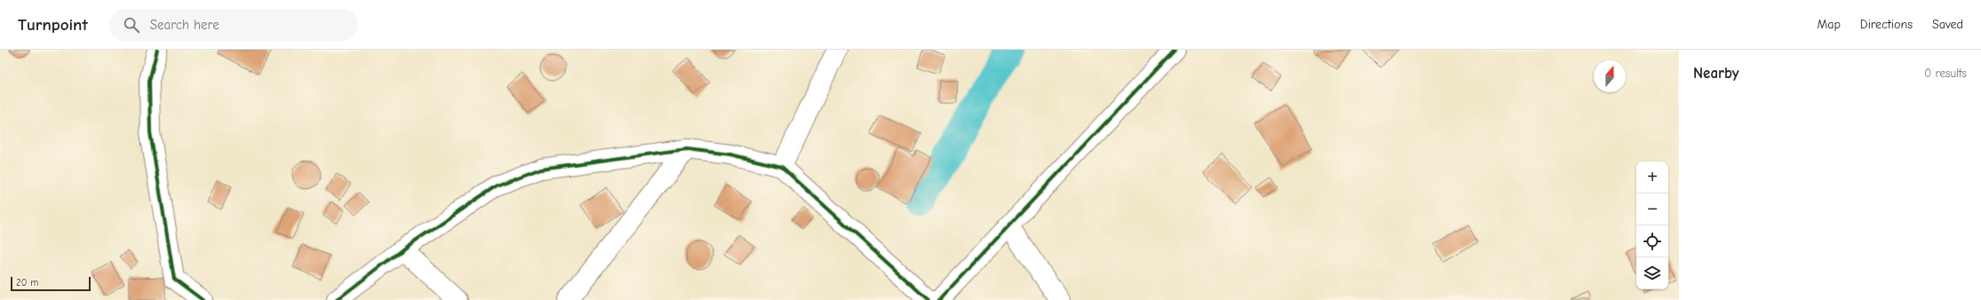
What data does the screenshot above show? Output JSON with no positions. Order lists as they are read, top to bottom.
{
  "scale_bar": "20 m",
  "north": "top",
  "page": {
    "header": "Turnpoint",
    "search": "Search here",
    "nav": ["Map", "Directions", "Saved"],
    "heading": ["Nearby", "0 results"],
    "map_buttons": ["+", "−"],
    "scale": "20 m"
  }
}
